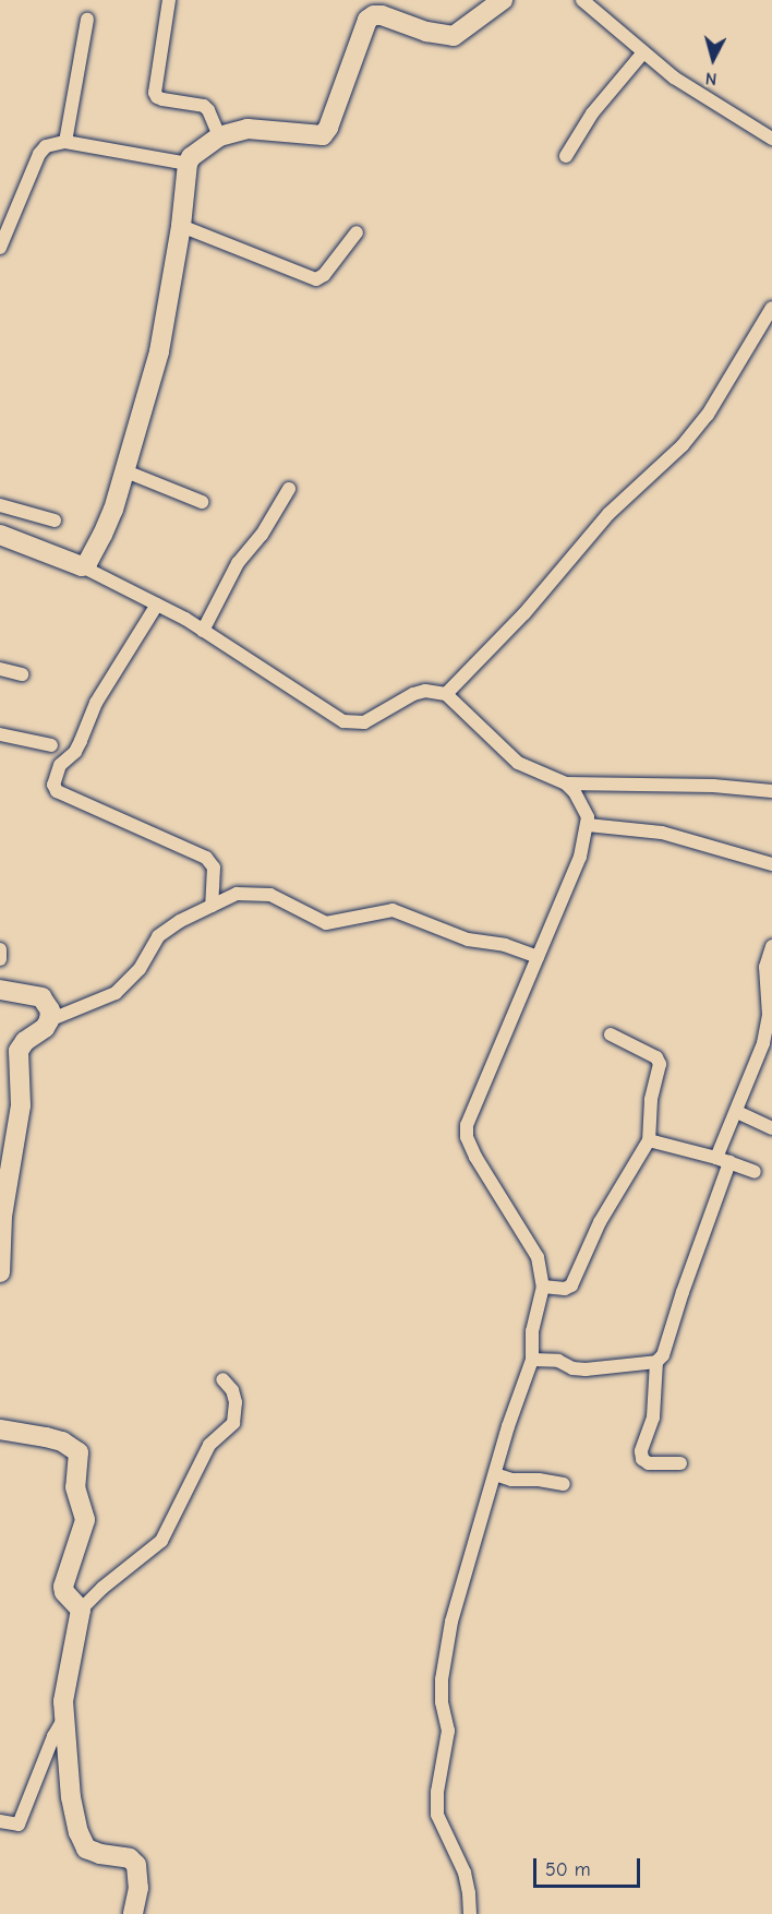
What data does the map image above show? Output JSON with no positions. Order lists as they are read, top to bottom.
{
  "scale_bar": "50 m",
  "north": "bottom"
}
